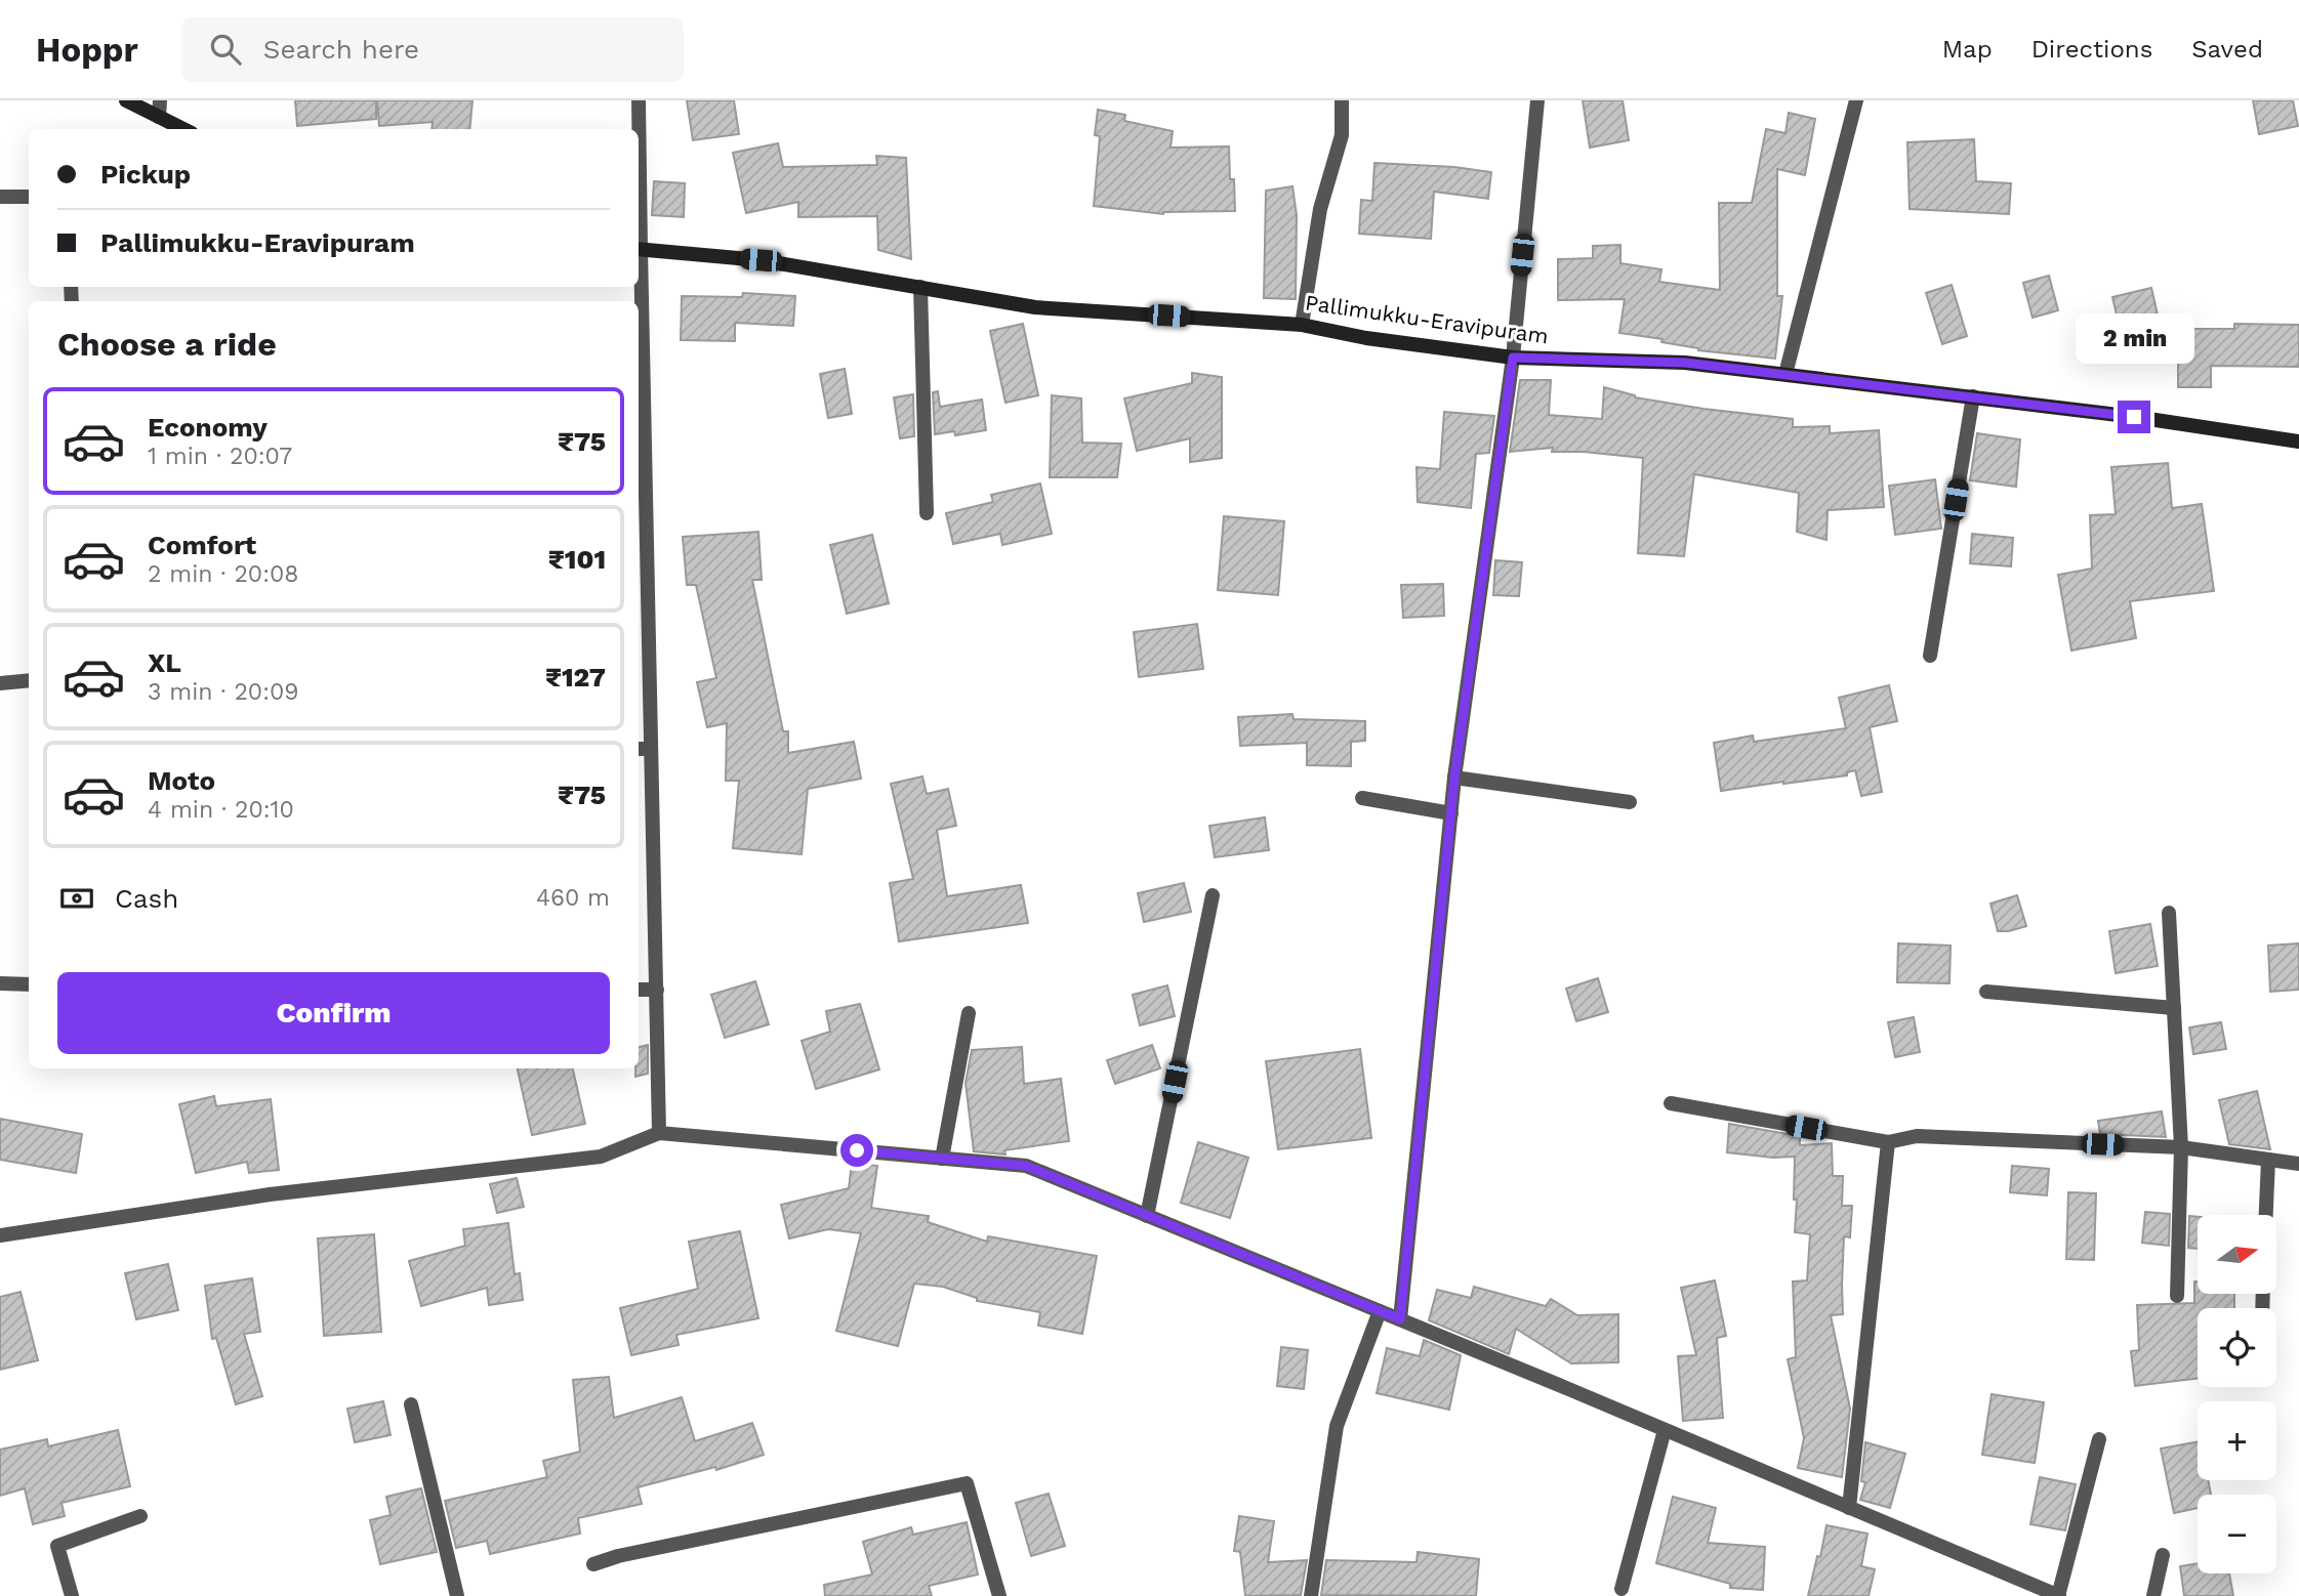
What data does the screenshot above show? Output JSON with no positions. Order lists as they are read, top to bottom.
{
  "streets": {
    "main road": ["Pallimukku-Eravipuram"]
  },
  "north": "right",
  "page": {
    "header": "Hoppr",
    "search": "Search here",
    "nav": ["Map", "Directions", "Saved"],
    "banner": ["Pickup", "Pallimukku-Eravipuram"],
    "heading": "Choose a ride",
    "bubble": "2 min",
    "list": [
      {
        "name": "Economy",
        "note": "1 min · 20:07",
        "value": "₹75"
      },
      {
        "name": "Comfort",
        "note": "2 min · 20:08",
        "value": "₹101"
      },
      {
        "name": "XL",
        "note": "3 min · 20:09",
        "value": "₹127"
      },
      {
        "name": "Moto",
        "note": "4 min · 20:10",
        "value": "₹75"
      }
    ],
    "pay": ["Cash", "460 m"],
    "buttons": "Confirm",
    "map_buttons": ["+", "−"]
  }
}
